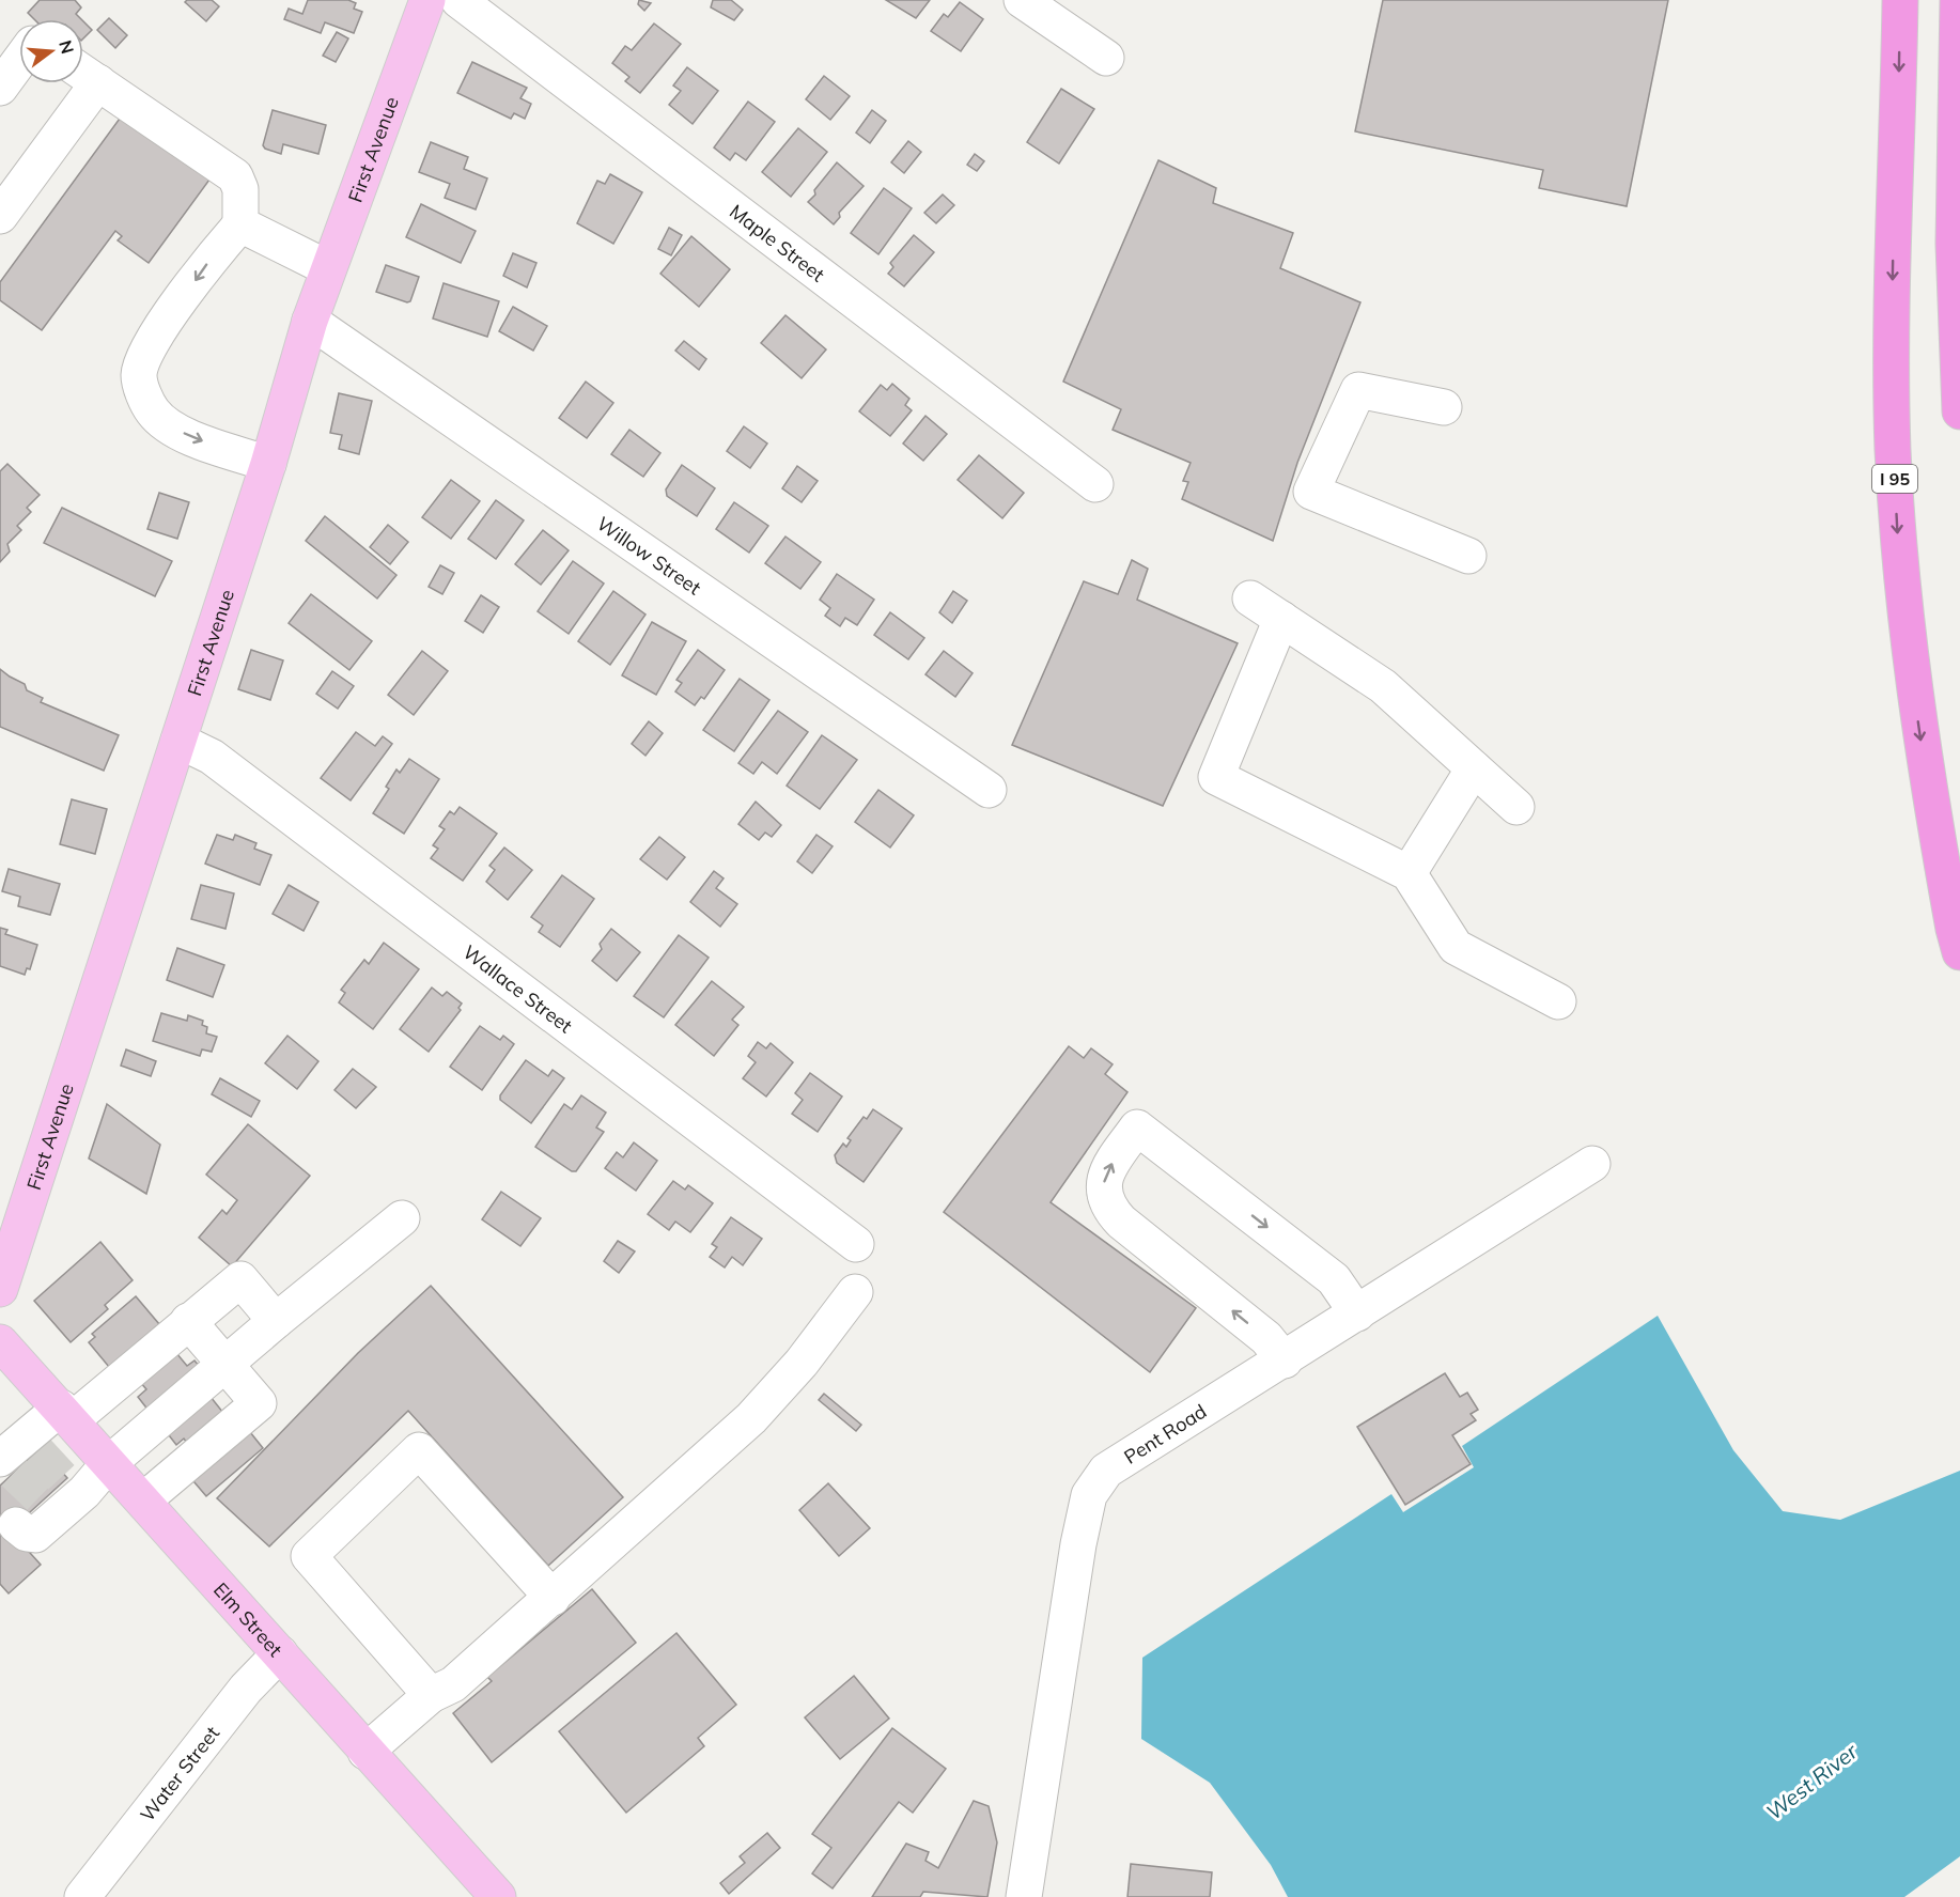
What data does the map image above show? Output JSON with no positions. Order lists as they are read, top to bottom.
{
  "streets": {
    "highway": ["I 95"],
    "main road": ["First Avenue", "Elm Street"],
    "street": [
      "Maple Street",
      "Willow Street",
      "Wallace Street",
      "Pent Road",
      "Water Street"
    ]
  },
  "crossings": [
    ["First Avenue", "Willow Street"],
    ["First Avenue", "Wallace Street"],
    ["Elm Street", "Water Street"]
  ],
  "water": ["West River"],
  "north": "right"
}
